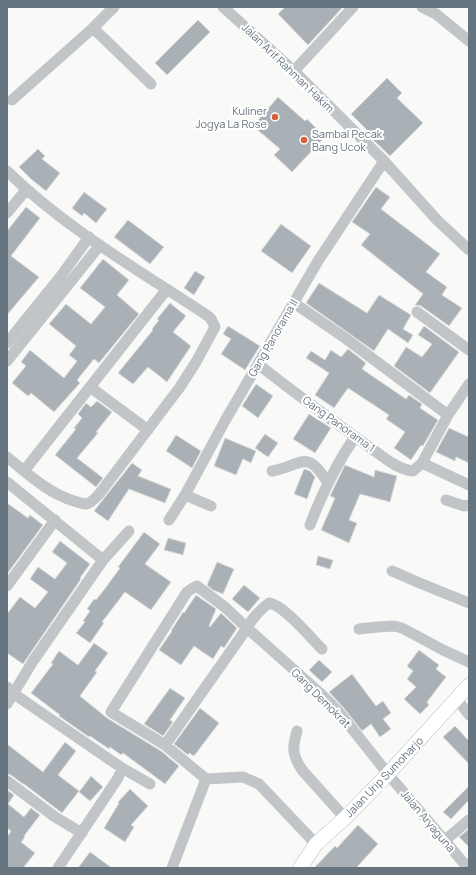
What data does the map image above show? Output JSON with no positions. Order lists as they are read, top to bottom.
{
  "streets": {
    "main road": ["Jalan Urip Sumoharjo"],
    "street": [
      "Jalan Arif Rahman Hakim",
      "Gang Panorama II",
      "Gang Panorama 1",
      "Gang Demokrat",
      "Jalan Aryaguna"
    ]
  },
  "crossings": [
    ["Jalan Arif Rahman Hakim", "Gang Panorama II"],
    ["Gang Panorama II", "Gang Panorama 1"],
    ["Gang Demokrat", "Jalan Urip Sumoharjo"],
    ["Gang Demokrat", "Jalan Aryaguna"],
    ["Jalan Urip Sumoharjo", "Jalan Aryaguna"]
  ],
  "places": ["Kuliner Jogya La Rose", "Sambal Pecak Bang Ucok"]
}
